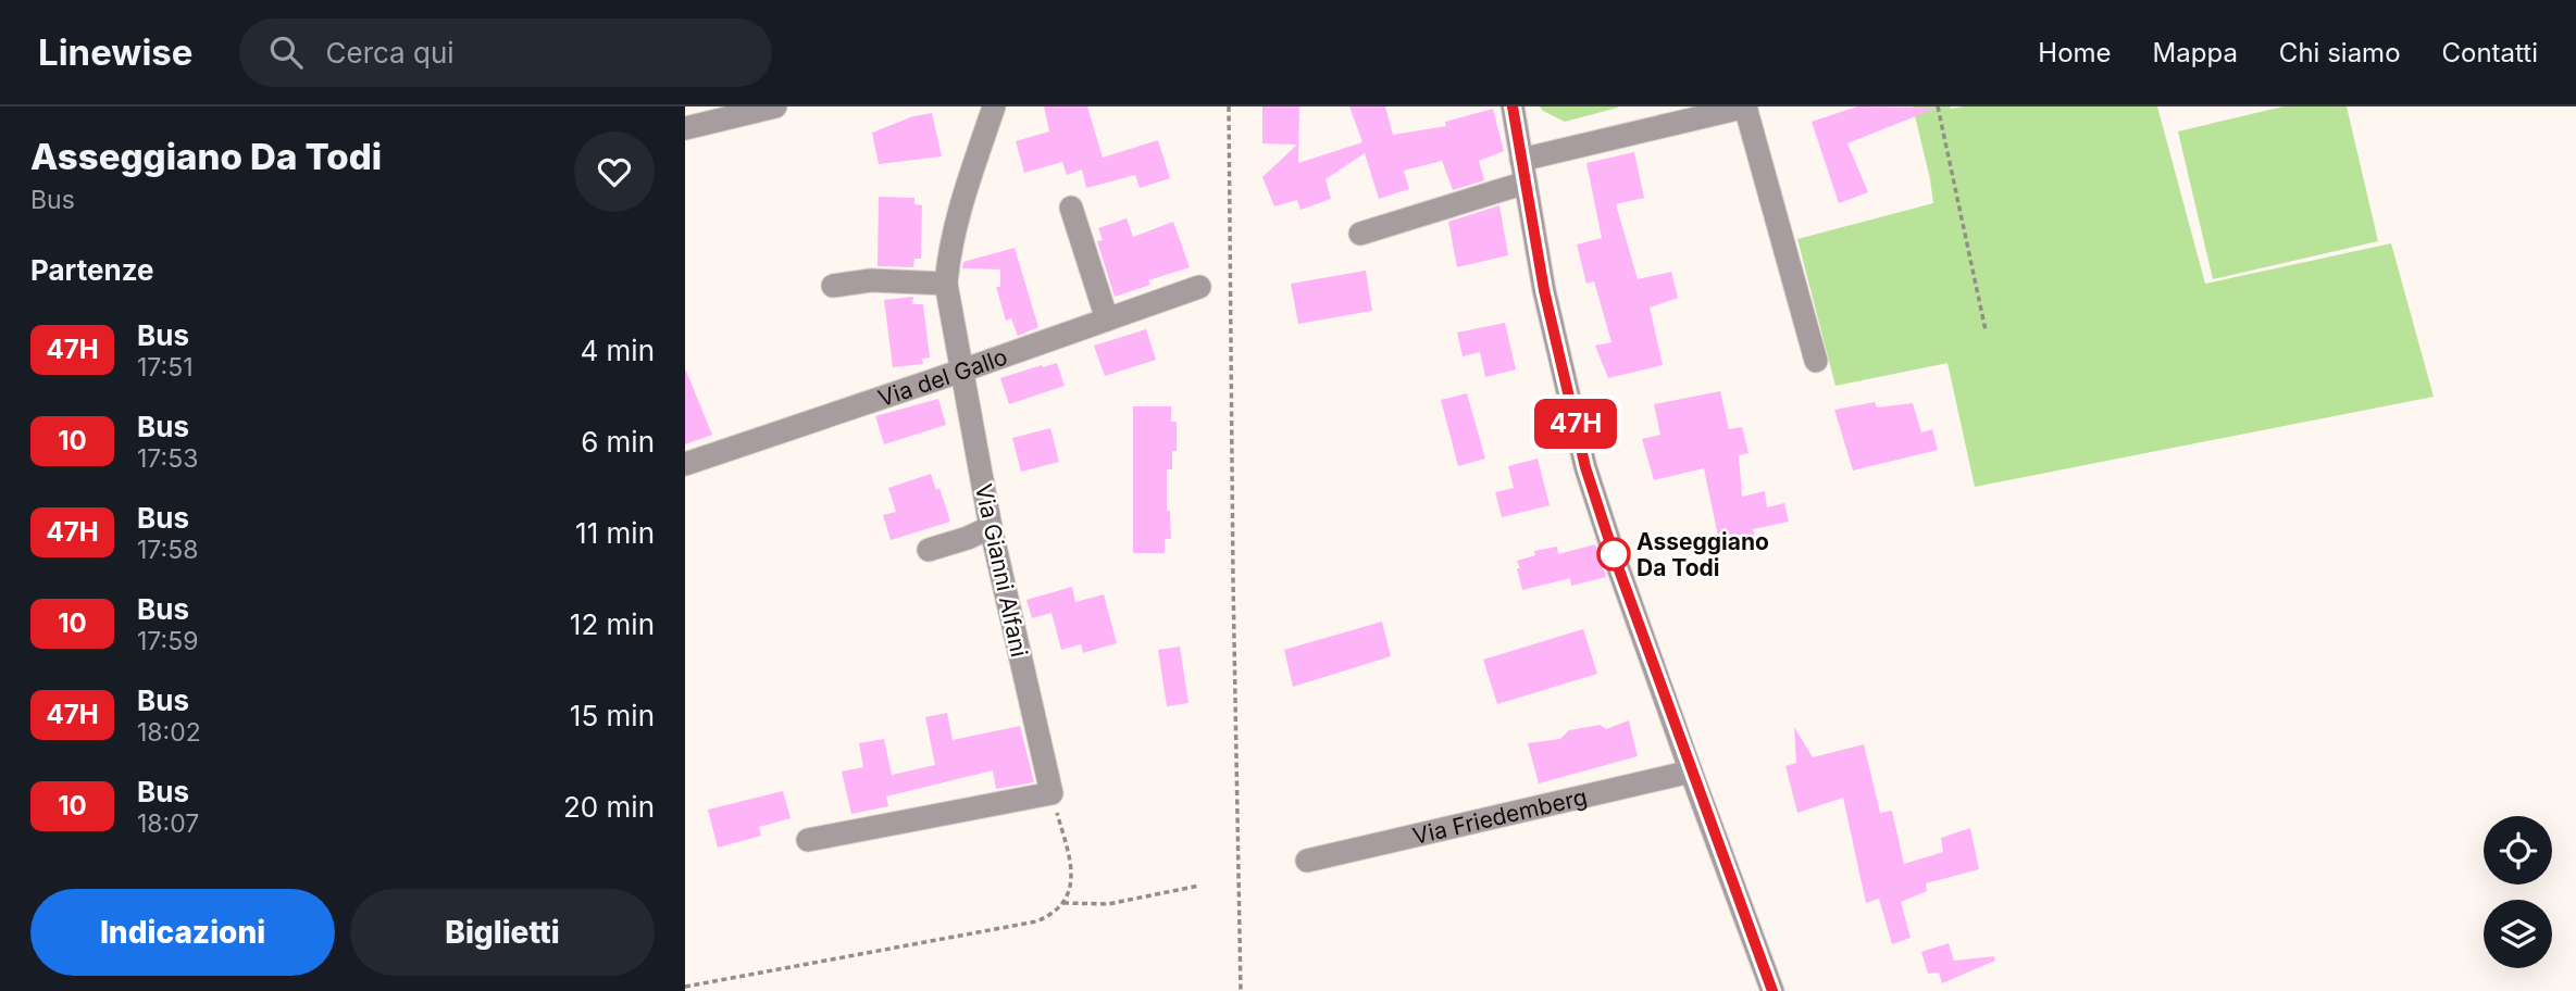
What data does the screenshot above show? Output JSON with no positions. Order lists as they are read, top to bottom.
{
  "streets": {
    "street": ["Via del Gallo", "Via Gianni Alfani", "Via Friedemberg"]
  },
  "crossings": [
    ["Via del Gallo", "Via Gianni Alfani"]
  ],
  "places": ["Asseggiano Da Todi"],
  "lines": ["bus line 47H"],
  "page": {
    "header": "Linewise",
    "search": "Cerca qui",
    "nav": [
      "Home",
      "Mappa",
      "Chi siamo",
      "Contatti"
    ],
    "heading": [
      ["Asseggiano Da Todi", "Bus"],
      "Partenze"
    ],
    "on_map": "47H",
    "list": [
      {
        "mark": "47H",
        "name": "Bus",
        "note": "17:51",
        "value": "4 min"
      },
      {
        "mark": "10",
        "name": "Bus",
        "note": "17:53",
        "value": "6 min"
      },
      {
        "mark": "47H",
        "name": "Bus",
        "note": "17:58",
        "value": "11 min"
      },
      {
        "mark": "10",
        "name": "Bus",
        "note": "17:59",
        "value": "12 min"
      },
      {
        "mark": "47H",
        "name": "Bus",
        "note": "18:02",
        "value": "15 min"
      },
      {
        "mark": "10",
        "name": "Bus",
        "note": "18:07",
        "value": "20 min"
      }
    ],
    "buttons": ["Indicazioni", "Biglietti"]
  }
}
